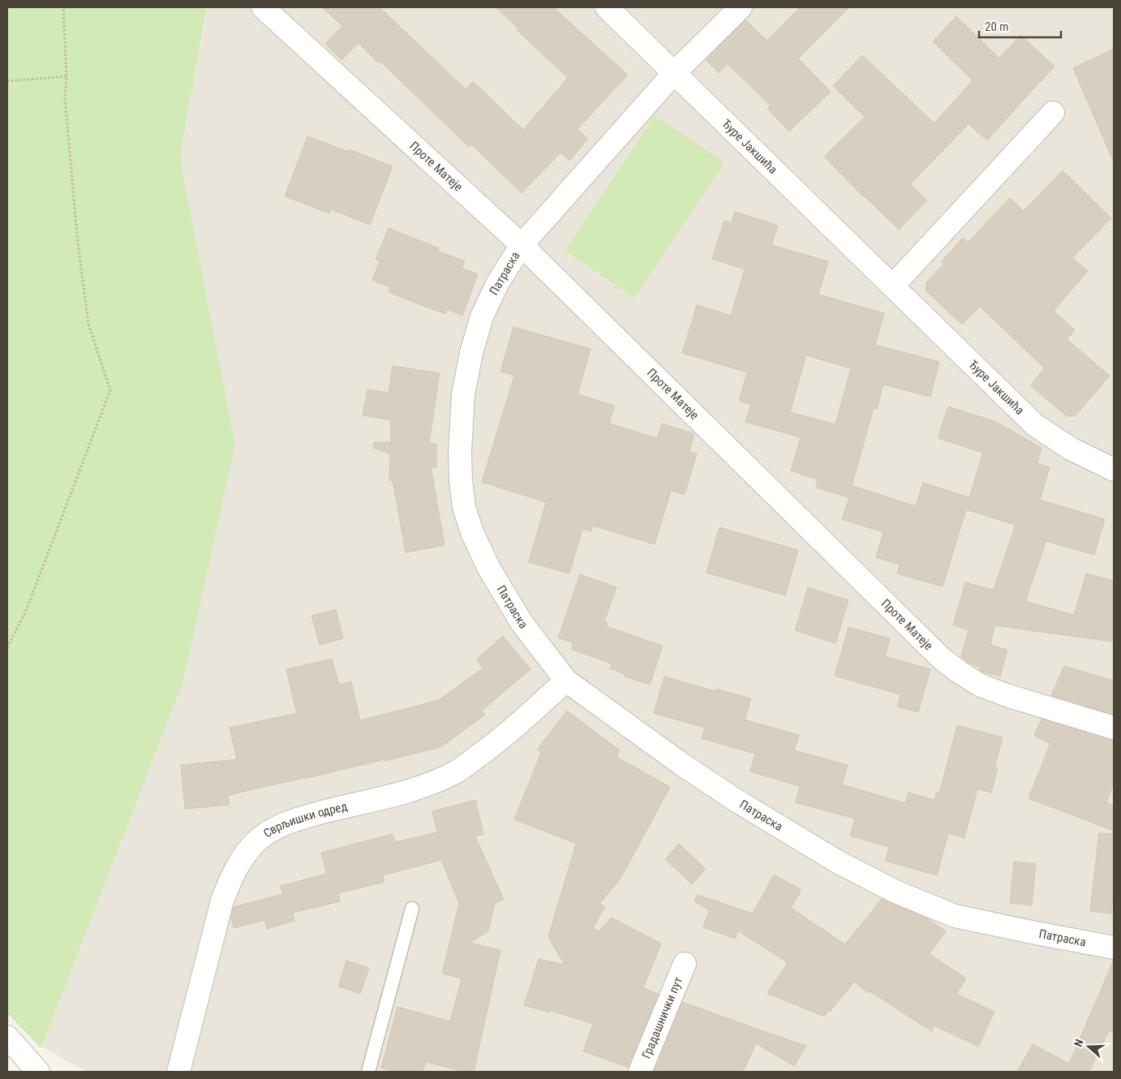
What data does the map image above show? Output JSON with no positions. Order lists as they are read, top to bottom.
{
  "streets": {
    "street": [
      "Ђуре Јакшића",
      "Проте Матеје",
      "Патраска",
      "Сврљишки одред",
      "Градашнички пут"
    ]
  },
  "crossings": [
    ["Ђуре Јакшића", "Патраска"],
    ["Проте Матеје", "Патраска"],
    ["Патраска", "Сврљишки одред"]
  ],
  "scale_bar": "20 m",
  "north": "left"
}
